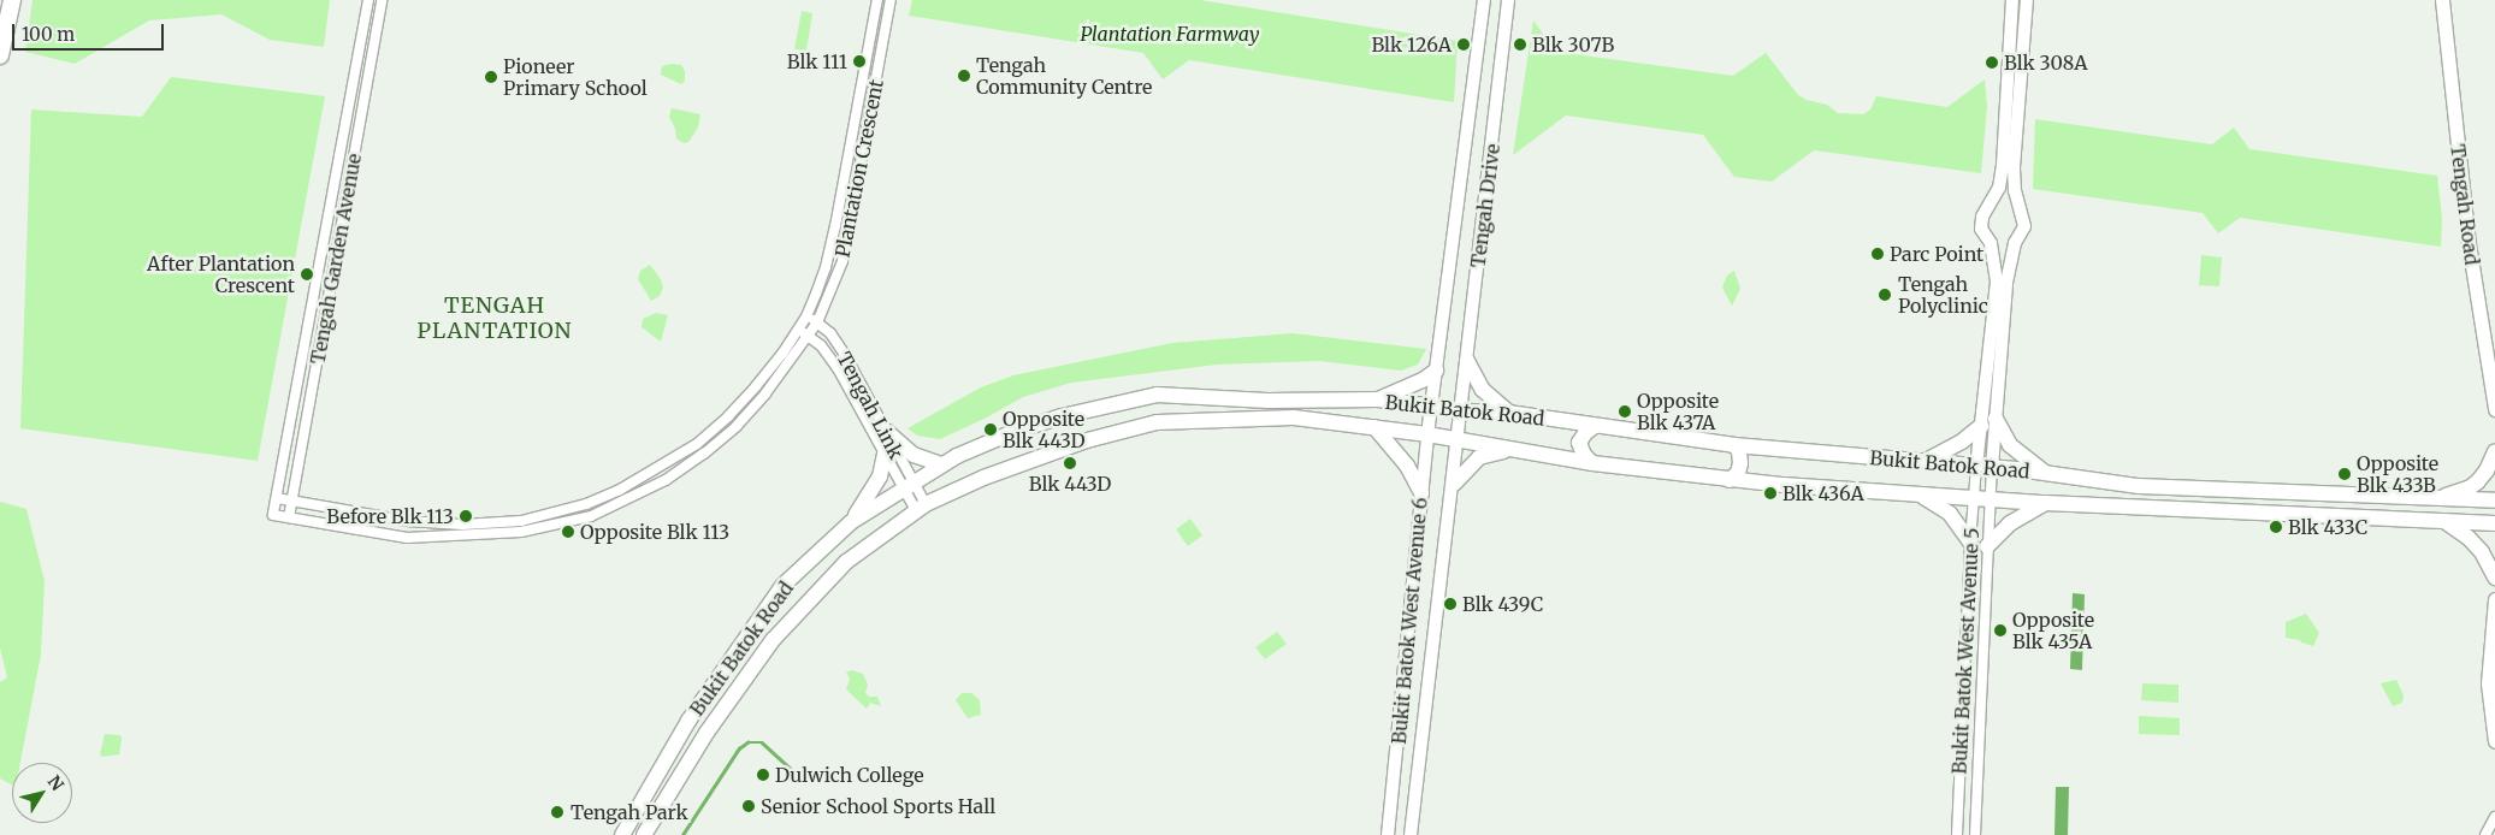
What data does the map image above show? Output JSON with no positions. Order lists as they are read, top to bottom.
{
  "streets": {
    "main road": ["Tengah Road", "Bukit Batok Road"],
    "street": [
      "Plantation Crescent",
      "Tengah Drive",
      "Tengah Garden Avenue",
      "Tengah Link",
      "Bukit Batok West Avenue 6",
      "Bukit Batok West Avenue 5"
    ]
  },
  "crossings": [
    ["Plantation Crescent", "Tengah Garden Avenue"],
    ["Plantation Crescent", "Tengah Link"],
    ["Tengah Drive", "Bukit Batok Road"],
    ["Tengah Drive", "Bukit Batok West Avenue 6"],
    ["Tengah Link", "Bukit Batok Road"],
    ["Bukit Batok Road", "Bukit Batok West Avenue 6"],
    ["Bukit Batok Road", "Bukit Batok West Avenue 5"]
  ],
  "districts": ["TENGAH PLANTATION"],
  "parks": ["Plantation Farmway"],
  "places": [
    "Blk 126A",
    "Blk 307B",
    "Blk 111",
    "Blk 308A",
    "Tengah Community Centre",
    "Pioneer Primary School",
    "Parc Point",
    "After Plantation Crescent",
    "Tengah Polyclinic",
    "Opposite Blk 437A",
    "Opposite Blk 443D",
    "Blk 443D",
    "Opposite Blk 433B",
    "Blk 436A",
    "Before Blk 113",
    "Blk 433C",
    "Opposite Blk 113",
    "Blk 439C",
    "Opposite Blk 435A",
    "Dulwich College",
    "Senior School Sports Hall",
    "Tengah Park"
  ],
  "scale_bar": "100 m",
  "north": "top right"
}
